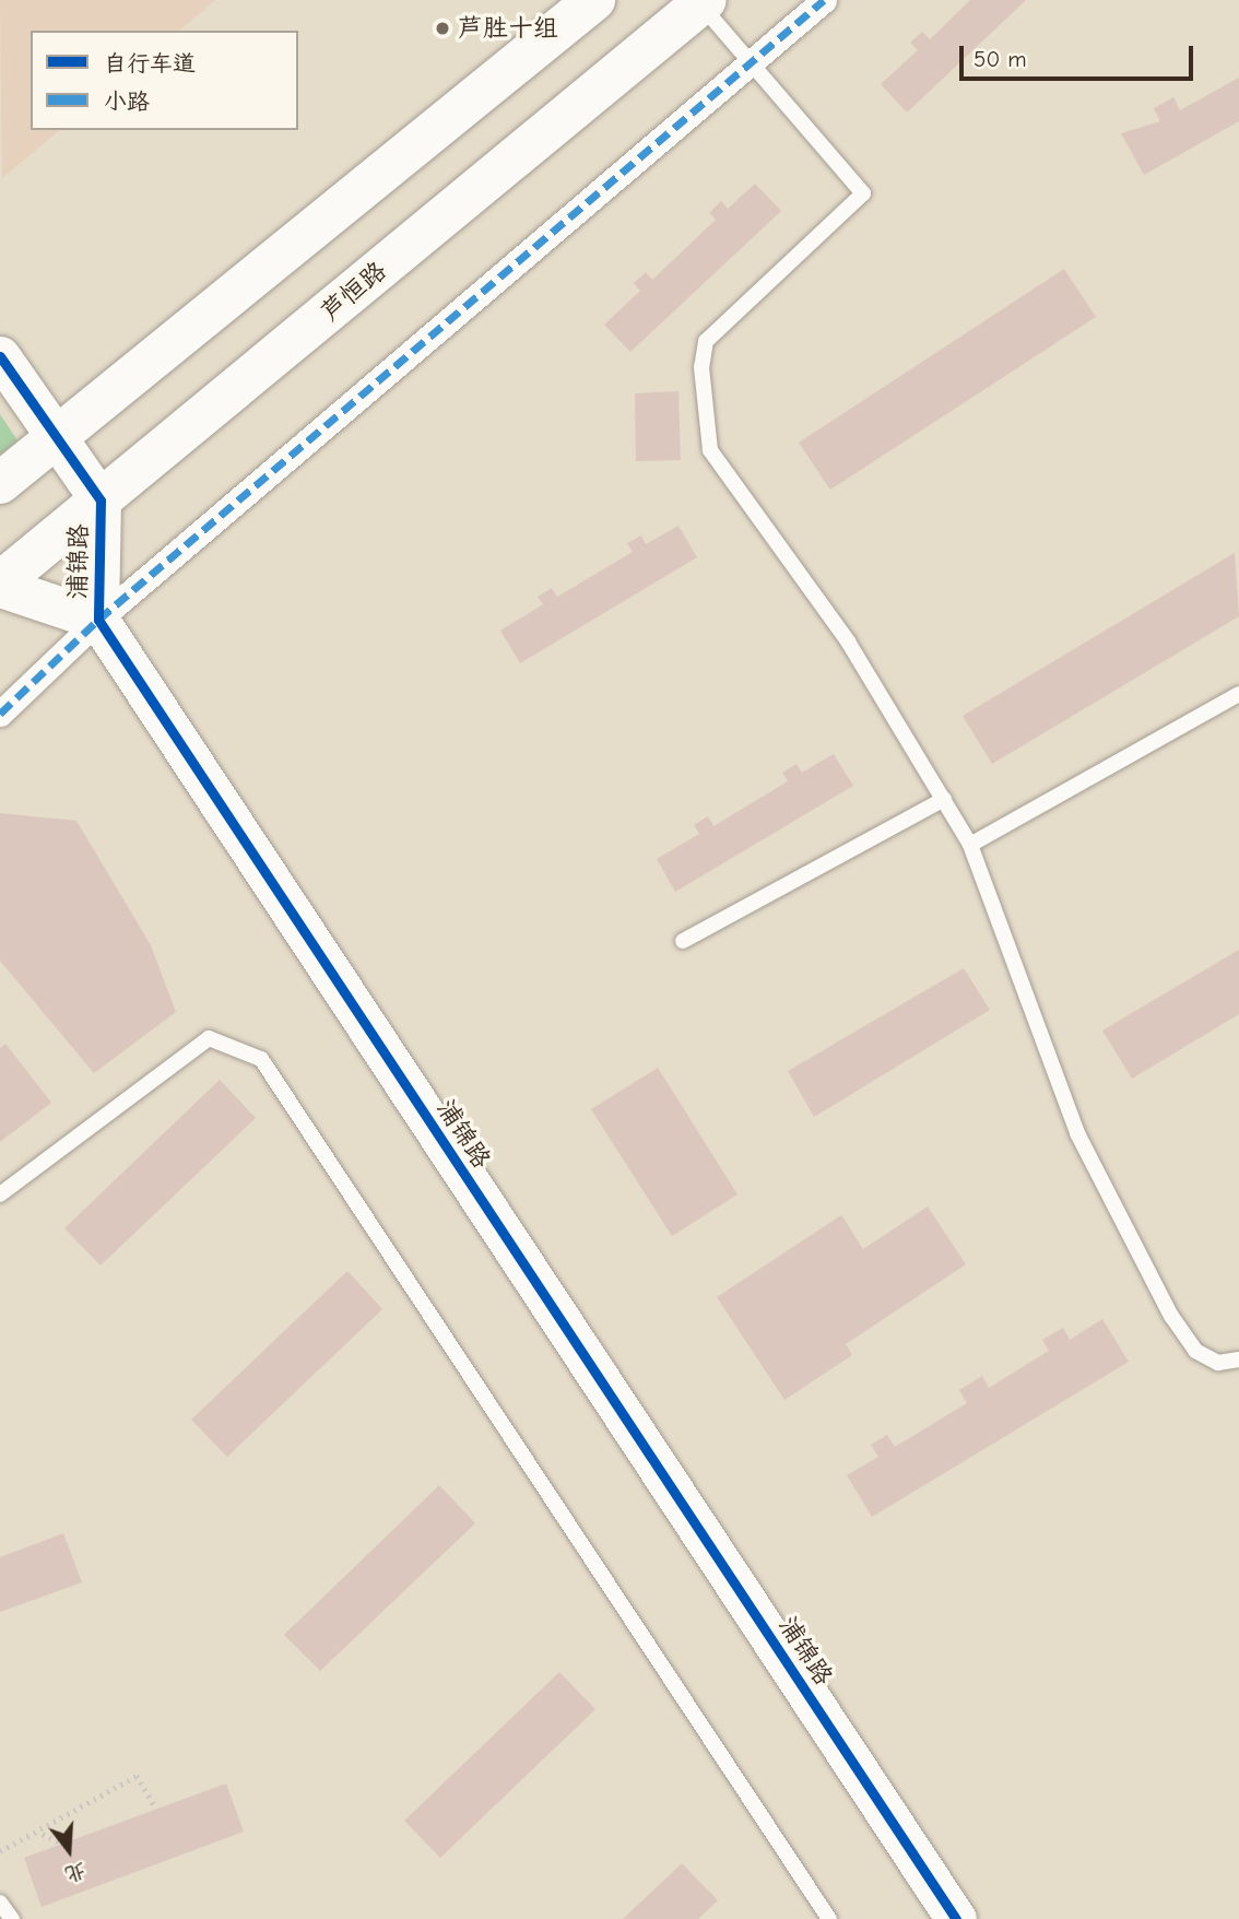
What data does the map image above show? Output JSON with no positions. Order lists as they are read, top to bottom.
{
  "streets": {
    "main road": ["芦恒路"],
    "street": ["浦锦路"]
  },
  "crossings": [
    ["芦恒路", "浦锦路"]
  ],
  "places": ["芦胜十组"],
  "legend": ["自行车道", "小路"],
  "scale_bar": "50 m",
  "north": "bottom"
}
